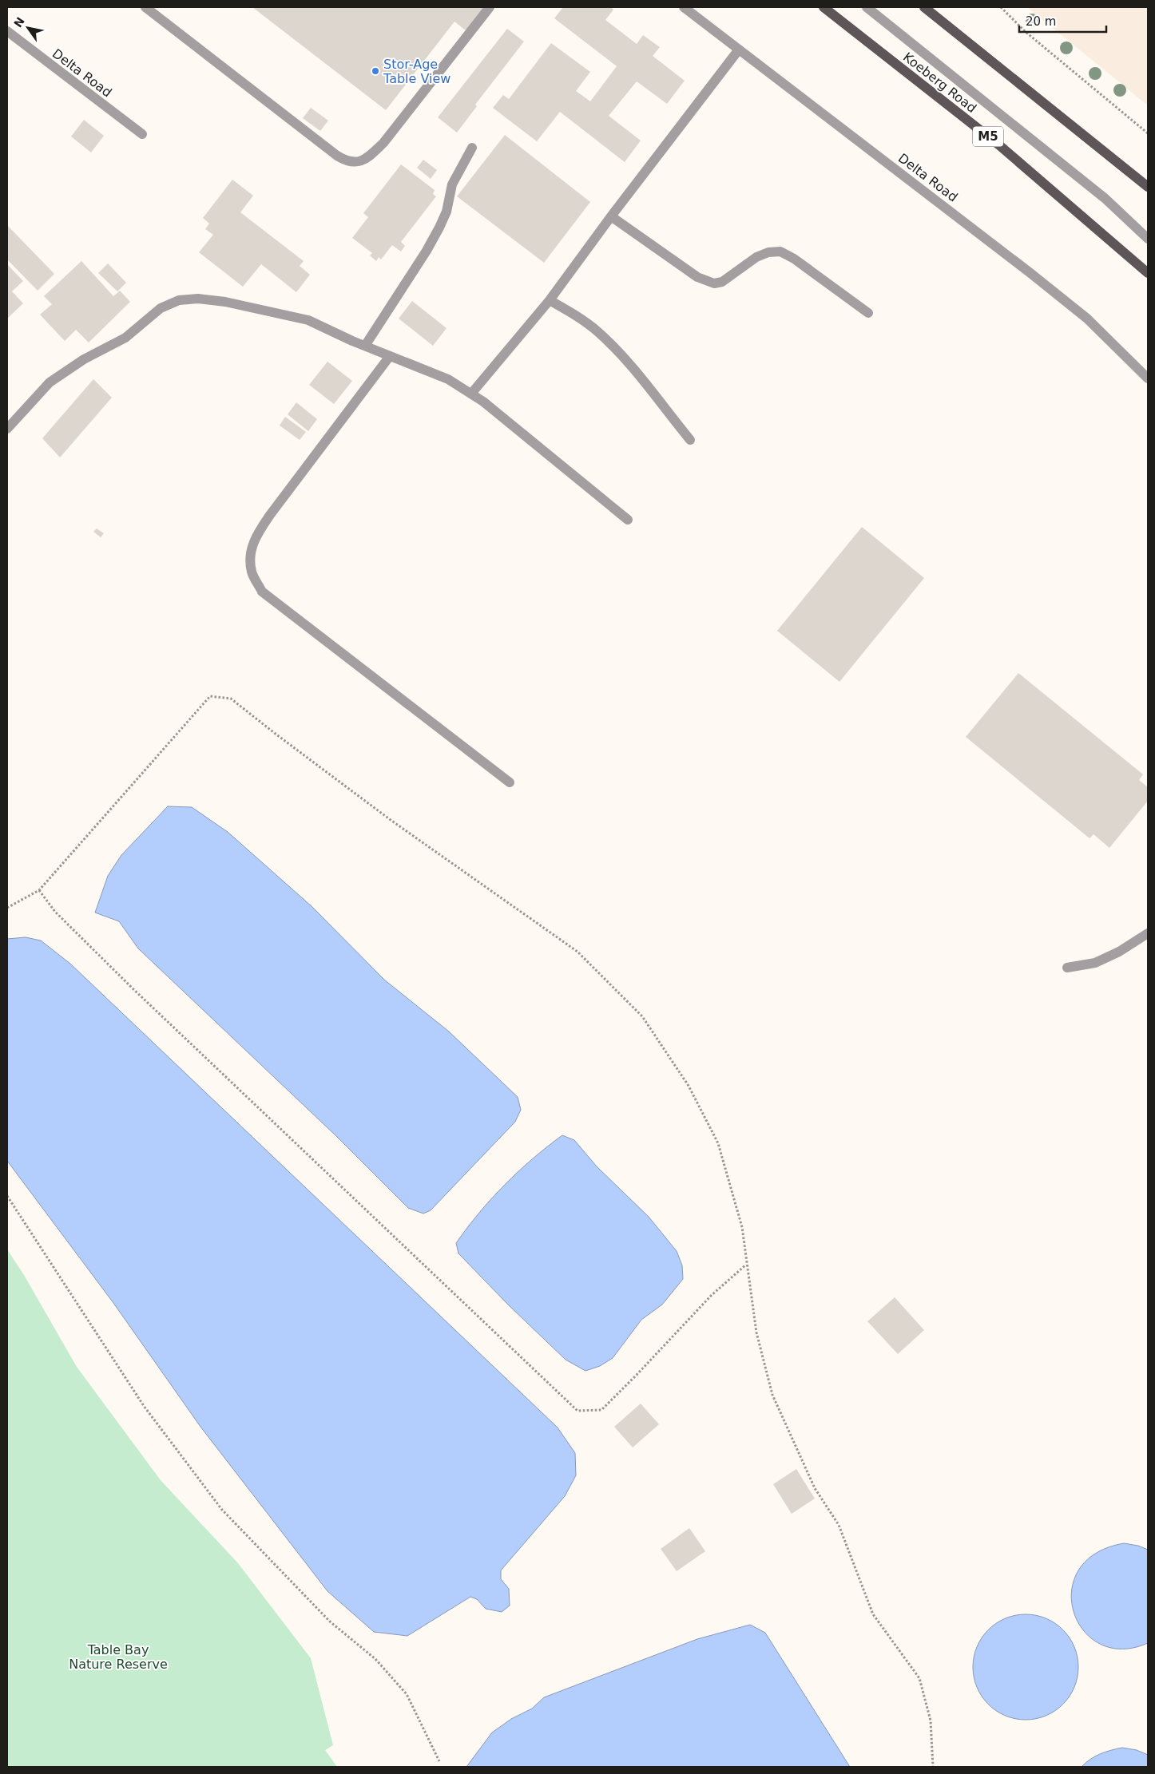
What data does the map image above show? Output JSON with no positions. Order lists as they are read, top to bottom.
{
  "streets": {
    "main road": ["Koeberg Road", "M5"],
    "street": ["Delta Road"]
  },
  "parks": ["Table Bay Nature Reserve"],
  "places": ["Stor-Age Table View"],
  "scale_bar": "20 m",
  "north": "top left"
}
